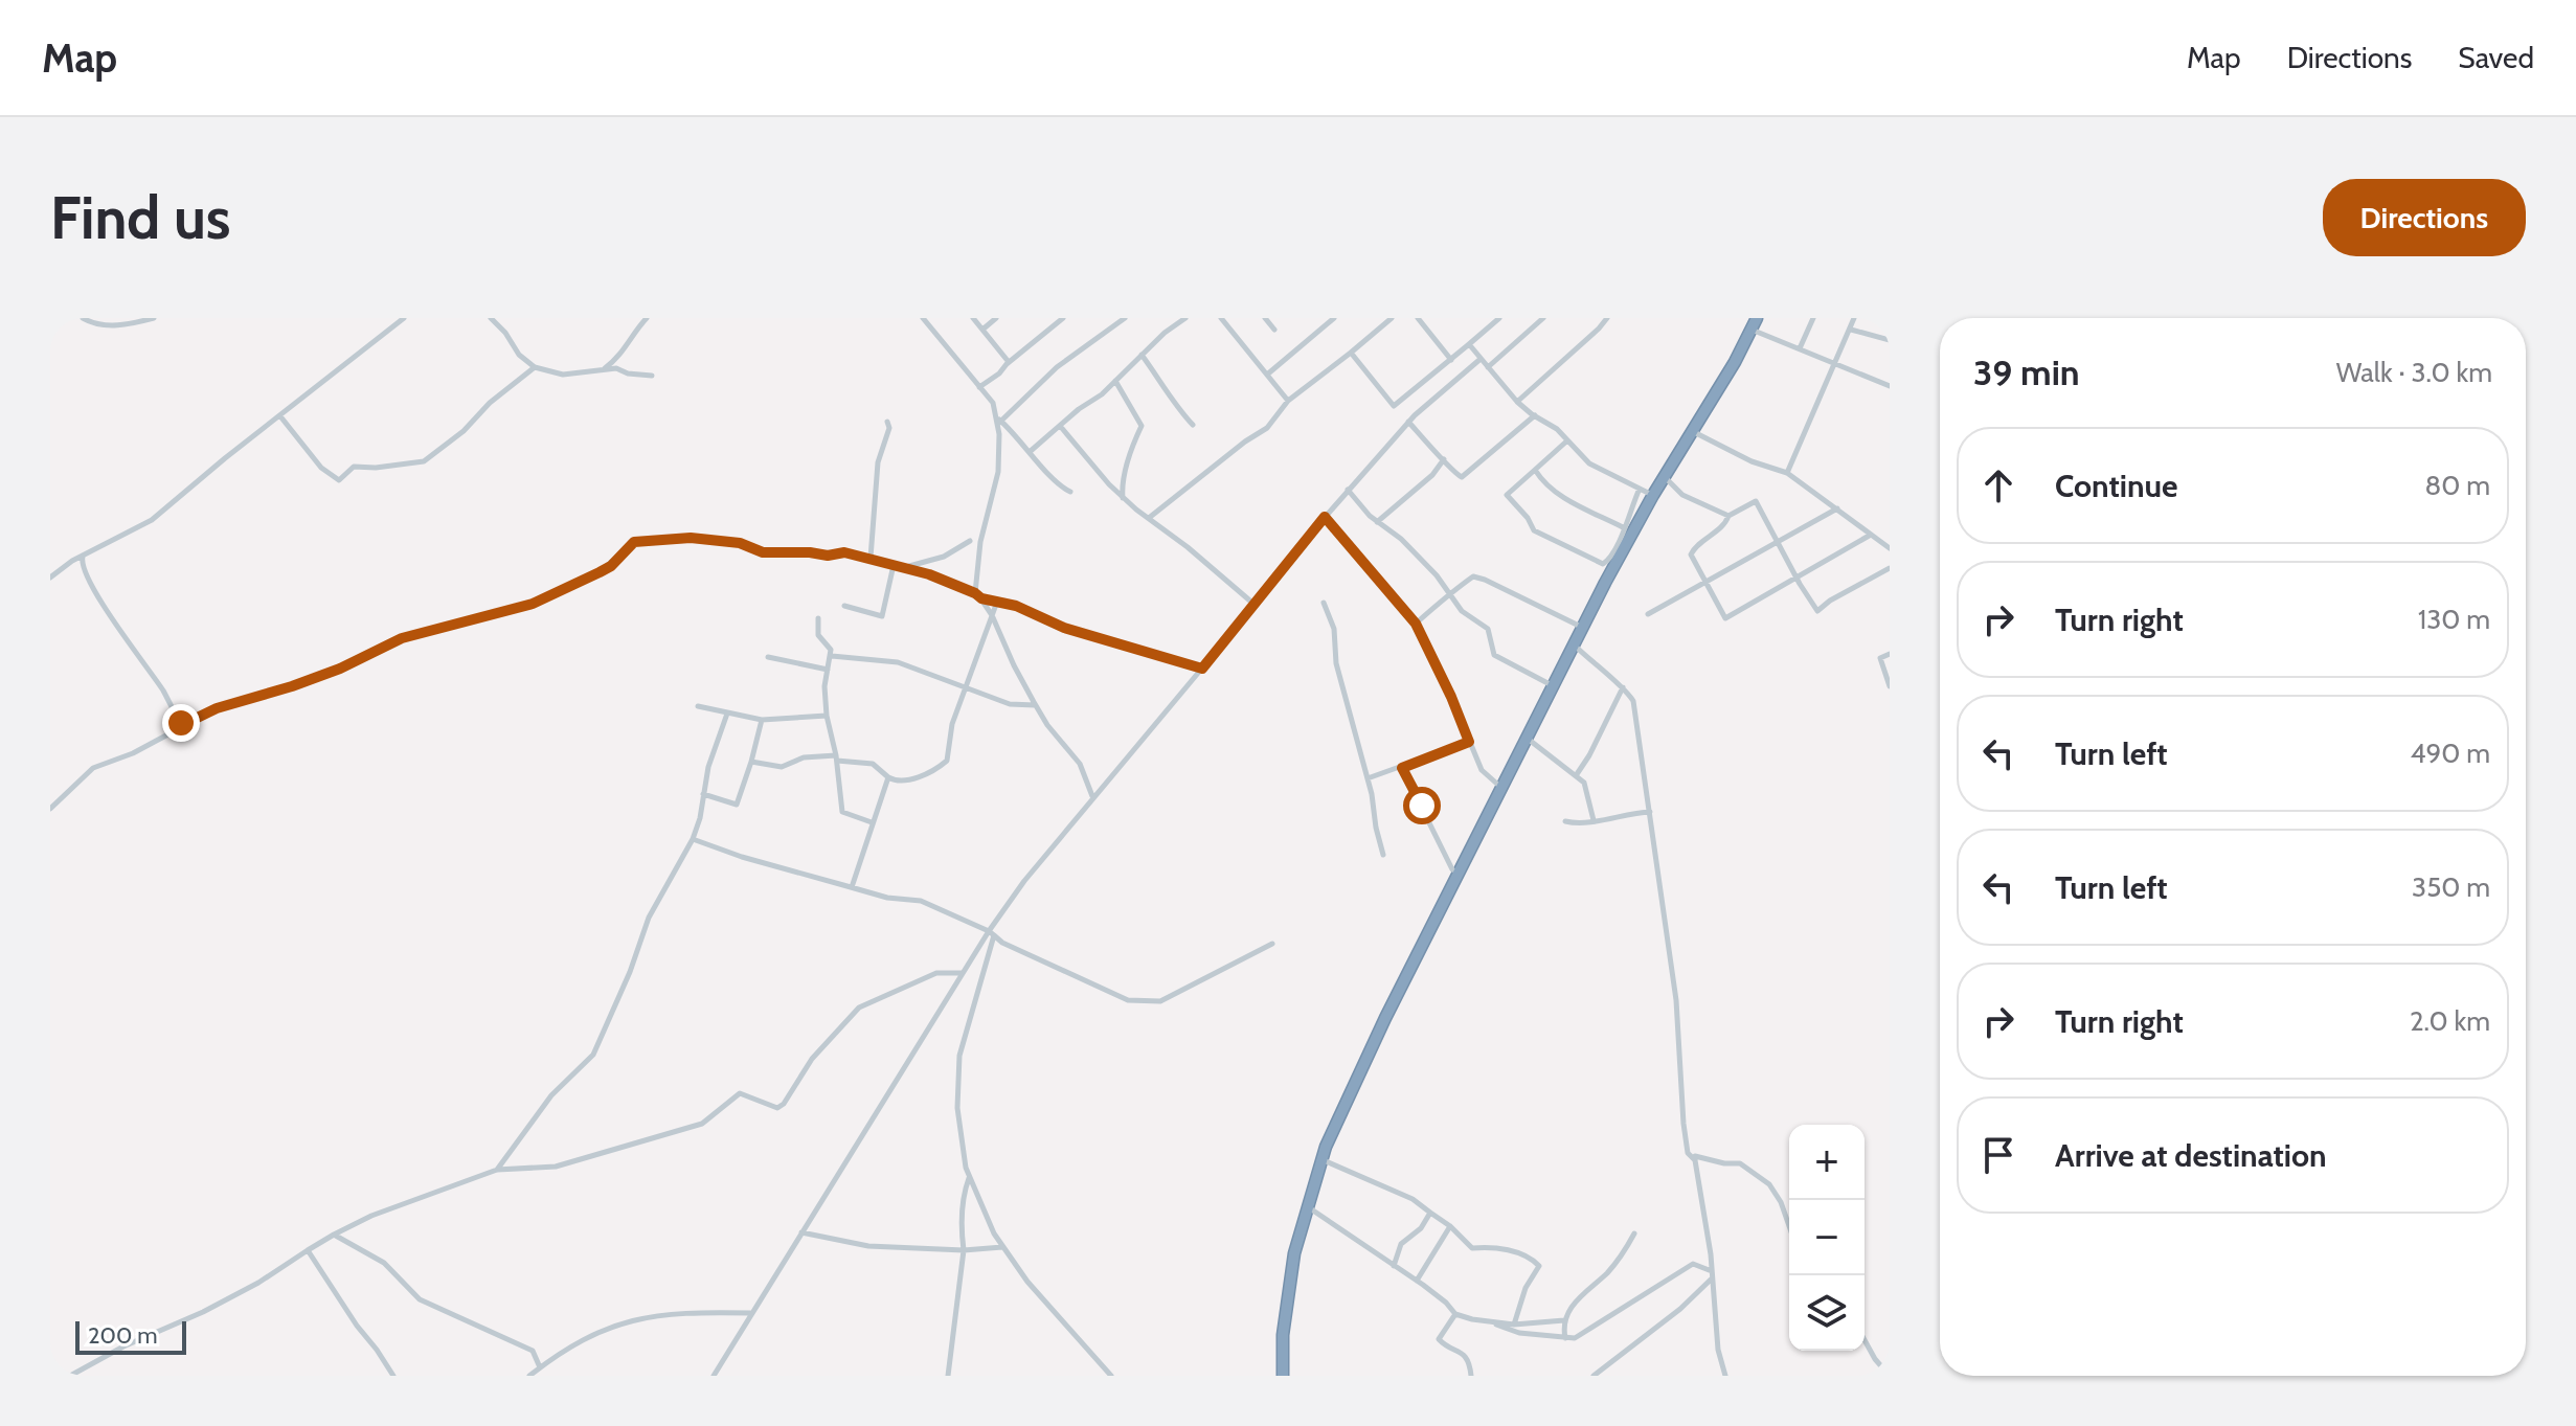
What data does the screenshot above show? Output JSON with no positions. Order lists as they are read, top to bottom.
{
  "scale_bar": "200 m",
  "page": {
    "header": "Map",
    "nav": ["Map", "Directions", "Saved"],
    "buttons": "Directions",
    "title": "Find us",
    "heading": ["39 min", "Walk · 3.0 km"],
    "list": [
      ["Continue", "80 m"],
      ["Turn right", "130 m"],
      ["Turn left", "490 m"],
      ["Turn left", "350 m"],
      ["Turn right", "2.0 km"],
      "Arrive at destination"
    ],
    "map_buttons": ["+", "−"],
    "scale": "200 m"
  }
}
